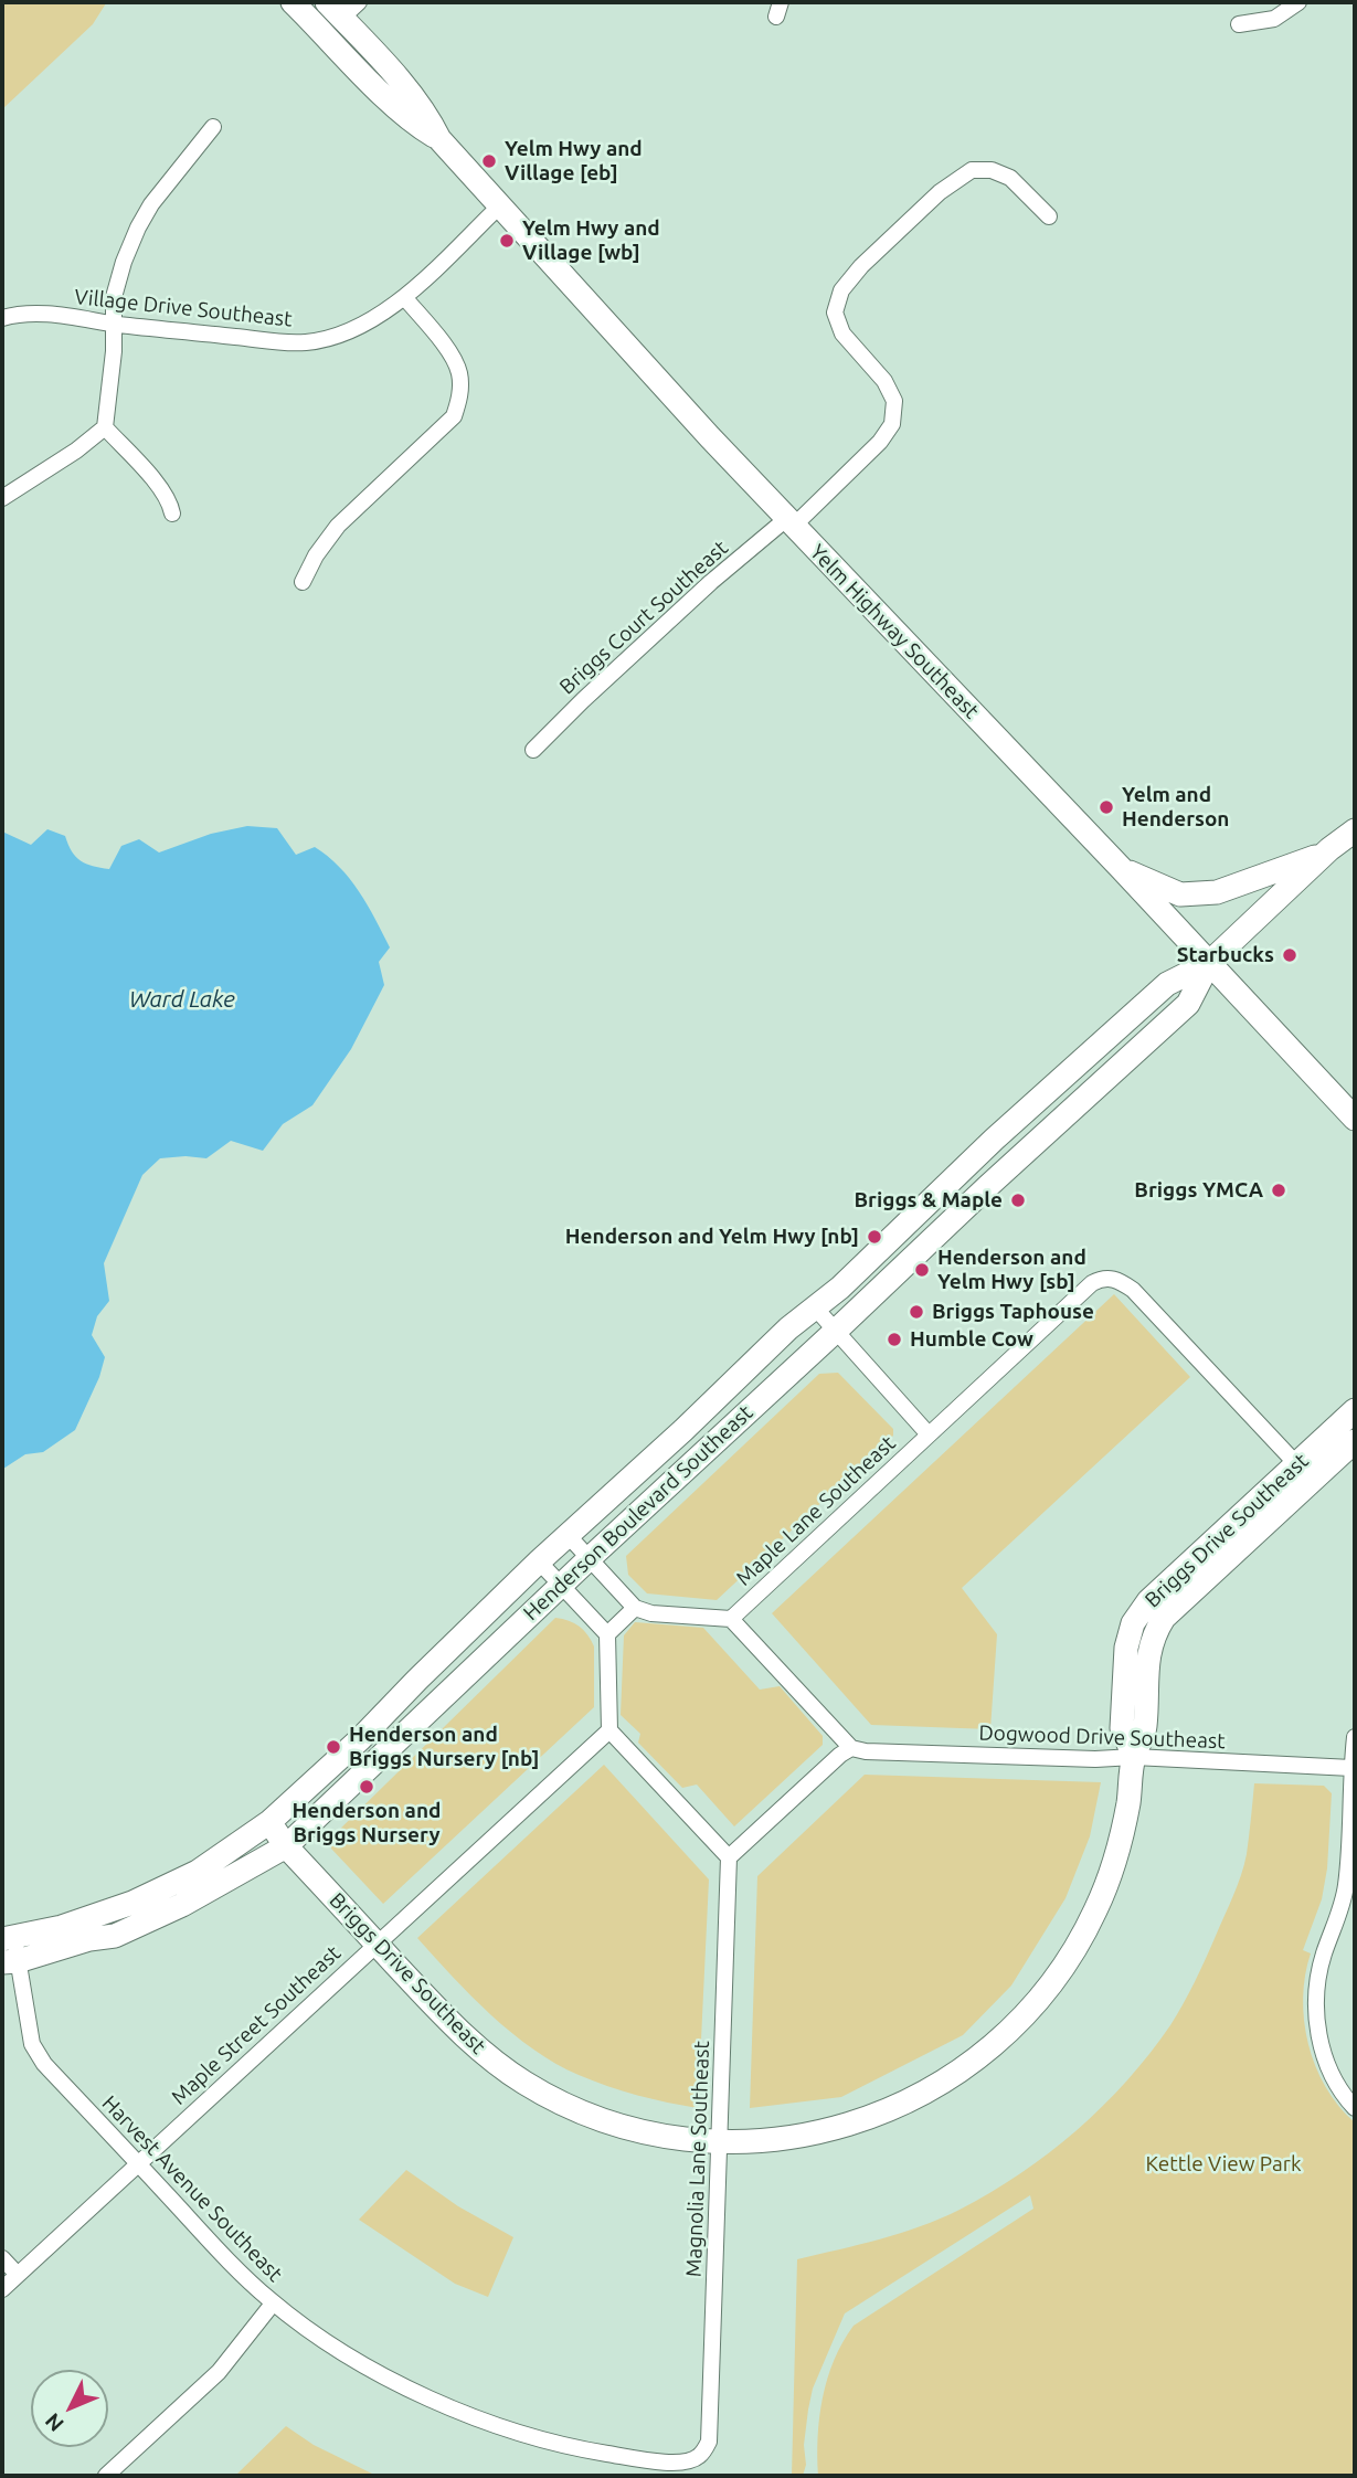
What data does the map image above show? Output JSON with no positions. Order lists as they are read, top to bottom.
{
  "streets": {
    "main road": ["Yelm Highway Southeast", "Henderson Boulevard Southeast", "Briggs Drive Southeast"],
    "street": [
      "Village Drive Southeast",
      "Briggs Court Southeast",
      "Maple Lane Southeast",
      "Dogwood Drive Southeast",
      "Maple Street Southeast",
      "Magnolia Lane Southeast",
      "Harvest Avenue Southeast"
    ]
  },
  "crossings": [
    ["Village Drive Southeast", "Yelm Highway Southeast"],
    ["Briggs Court Southeast", "Yelm Highway Southeast"],
    ["Yelm Highway Southeast", "Henderson Boulevard Southeast"],
    ["Maple Lane Southeast", "Henderson Boulevard Southeast"],
    ["Maple Lane Southeast", "Briggs Drive Southeast"],
    ["Henderson Boulevard Southeast", "Briggs Drive Southeast"],
    ["Henderson Boulevard Southeast", "Harvest Avenue Southeast"],
    ["Briggs Drive Southeast", "Dogwood Drive Southeast"],
    ["Briggs Drive Southeast", "Maple Street Southeast"],
    ["Briggs Drive Southeast", "Magnolia Lane Southeast"],
    ["Maple Street Southeast", "Harvest Avenue Southeast"],
    ["Magnolia Lane Southeast", "Harvest Avenue Southeast"]
  ],
  "water": ["Ward Lake"],
  "parks": ["Kettle View Park"],
  "places": [
    "Yelm Hwy and Village [eb]",
    "Yelm Hwy and Village [wb]",
    "Yelm and Henderson",
    "Starbucks",
    "Briggs YMCA",
    "Briggs & Maple",
    "Henderson and Yelm Hwy [nb]",
    "Henderson and Yelm Hwy [sb]",
    "Briggs Taphouse",
    "Humble Cow",
    "Henderson and Briggs Nursery [nb]",
    "Henderson and Briggs Nursery"
  ],
  "north": "bottom left"
}
